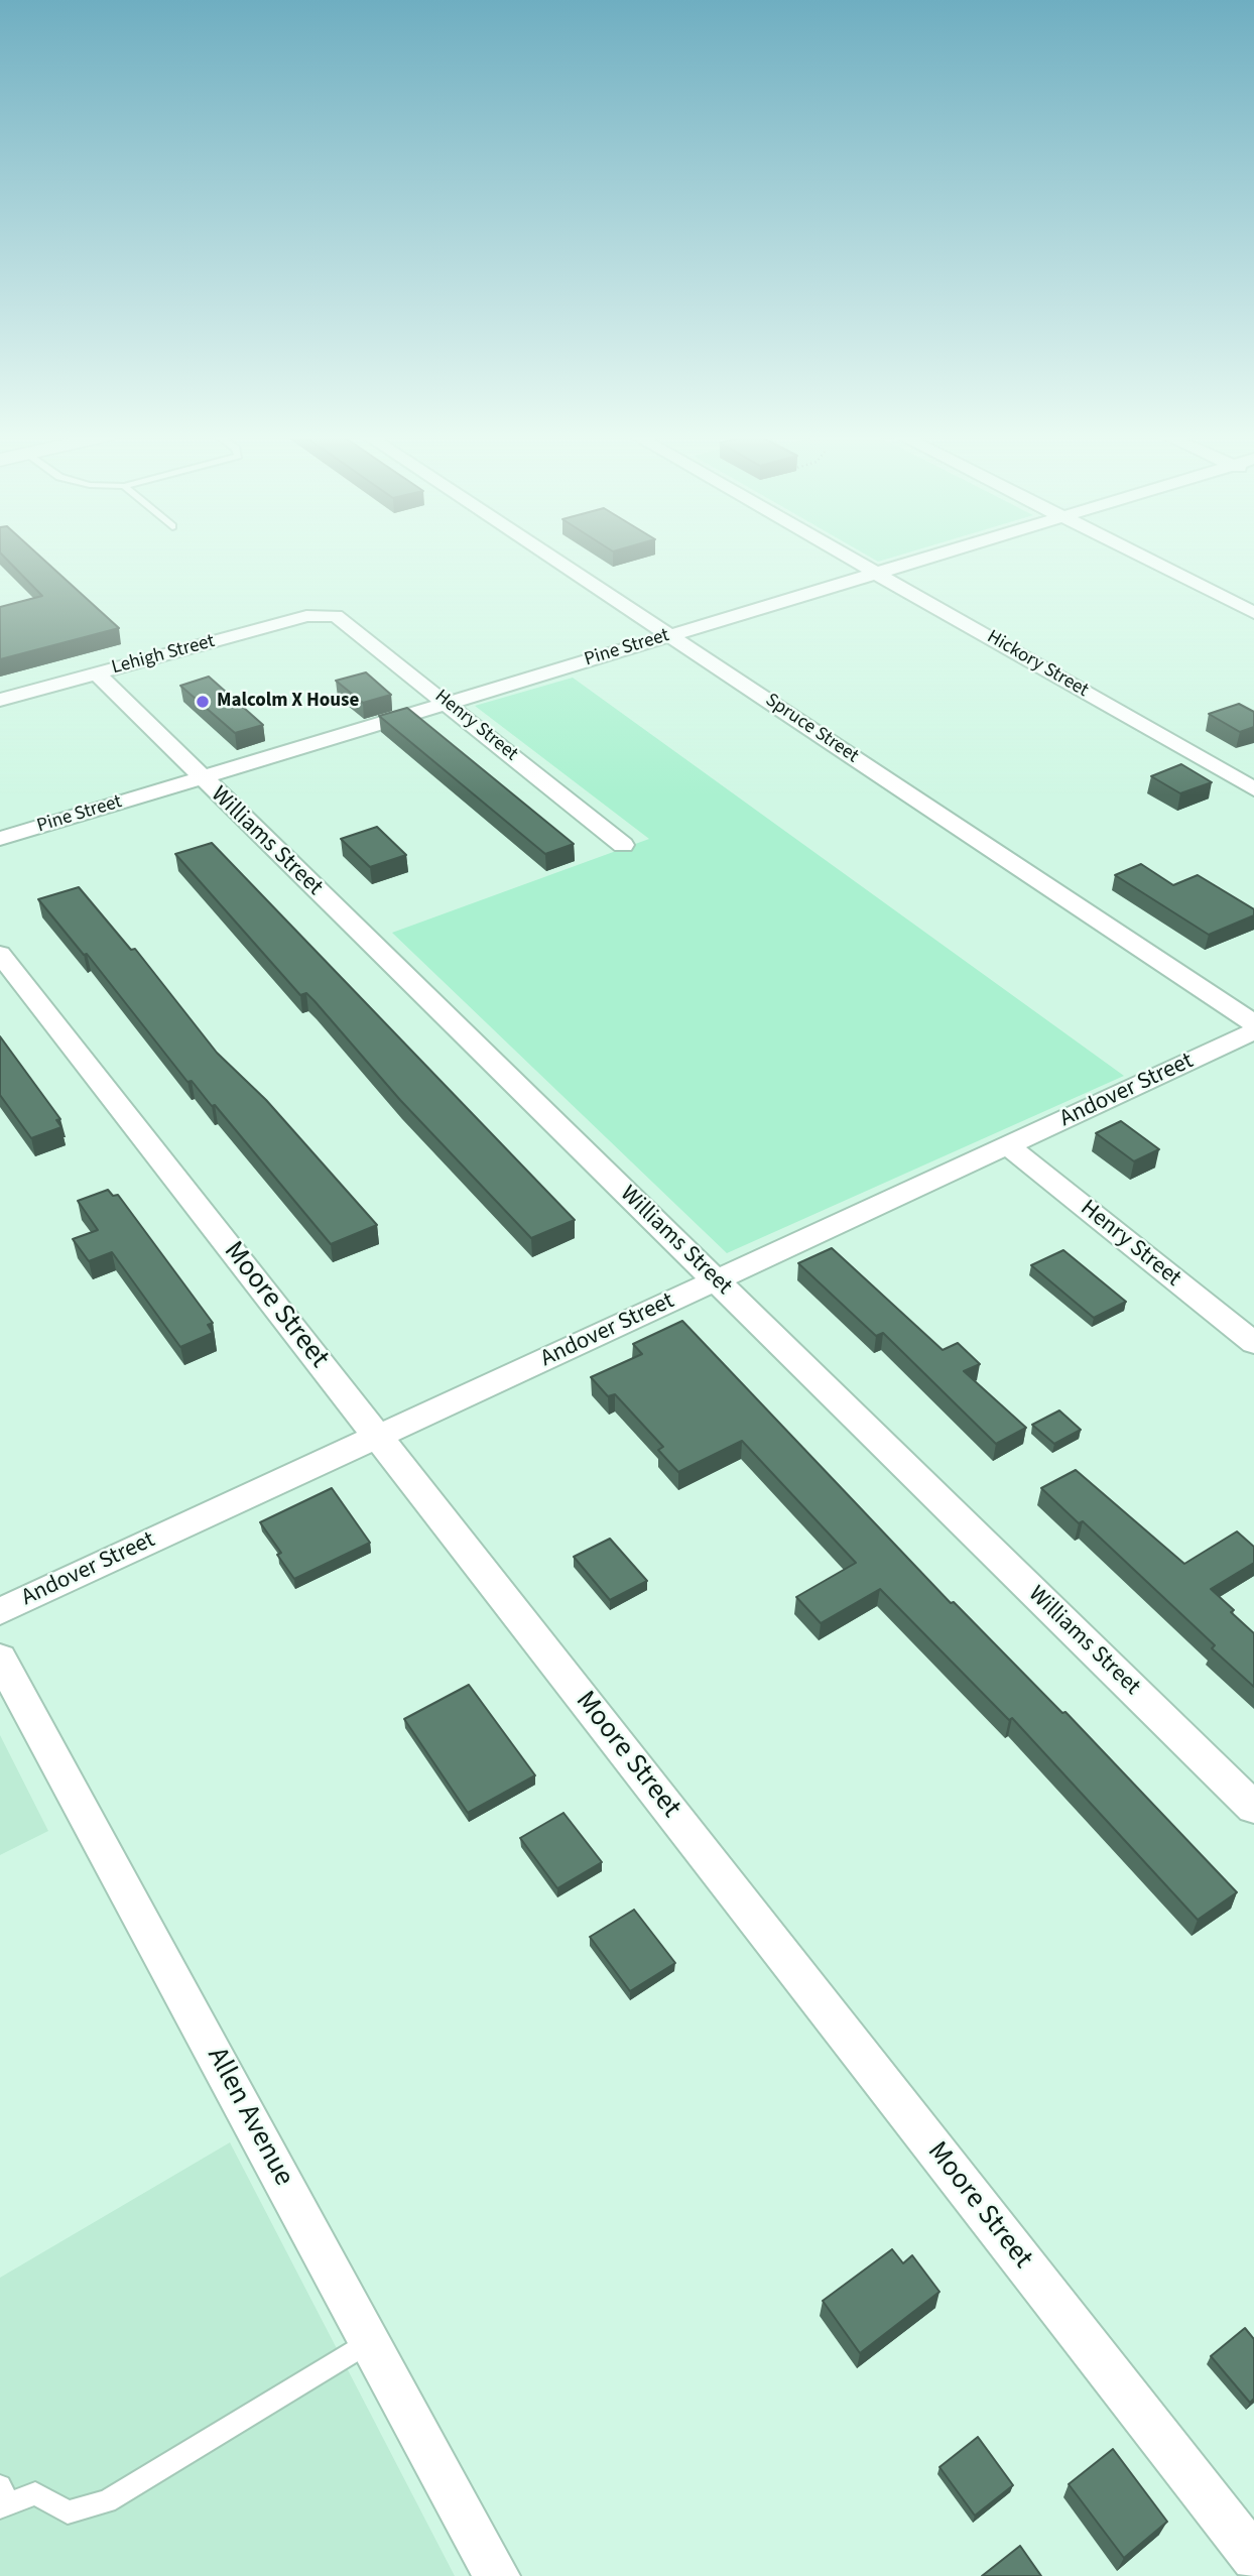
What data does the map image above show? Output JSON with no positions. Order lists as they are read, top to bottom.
{
  "streets": {
    "street": [
      "Pine Street",
      "Lehigh Street",
      "Hickory Street",
      "Henry Street",
      "Spruce Street",
      "Williams Street",
      "Andover Street",
      "Moore Street",
      "Allen Avenue"
    ]
  },
  "crossings": [
    ["Pine Street", "Hickory Street"],
    ["Pine Street", "Henry Street"],
    ["Pine Street", "Spruce Street"],
    ["Pine Street", "Williams Street"],
    ["Lehigh Street", "Henry Street"],
    ["Lehigh Street", "Williams Street"],
    ["Henry Street", "Andover Street"],
    ["Williams Street", "Andover Street"],
    ["Andover Street", "Moore Street"]
  ],
  "places": ["Malcolm X House"]
}
